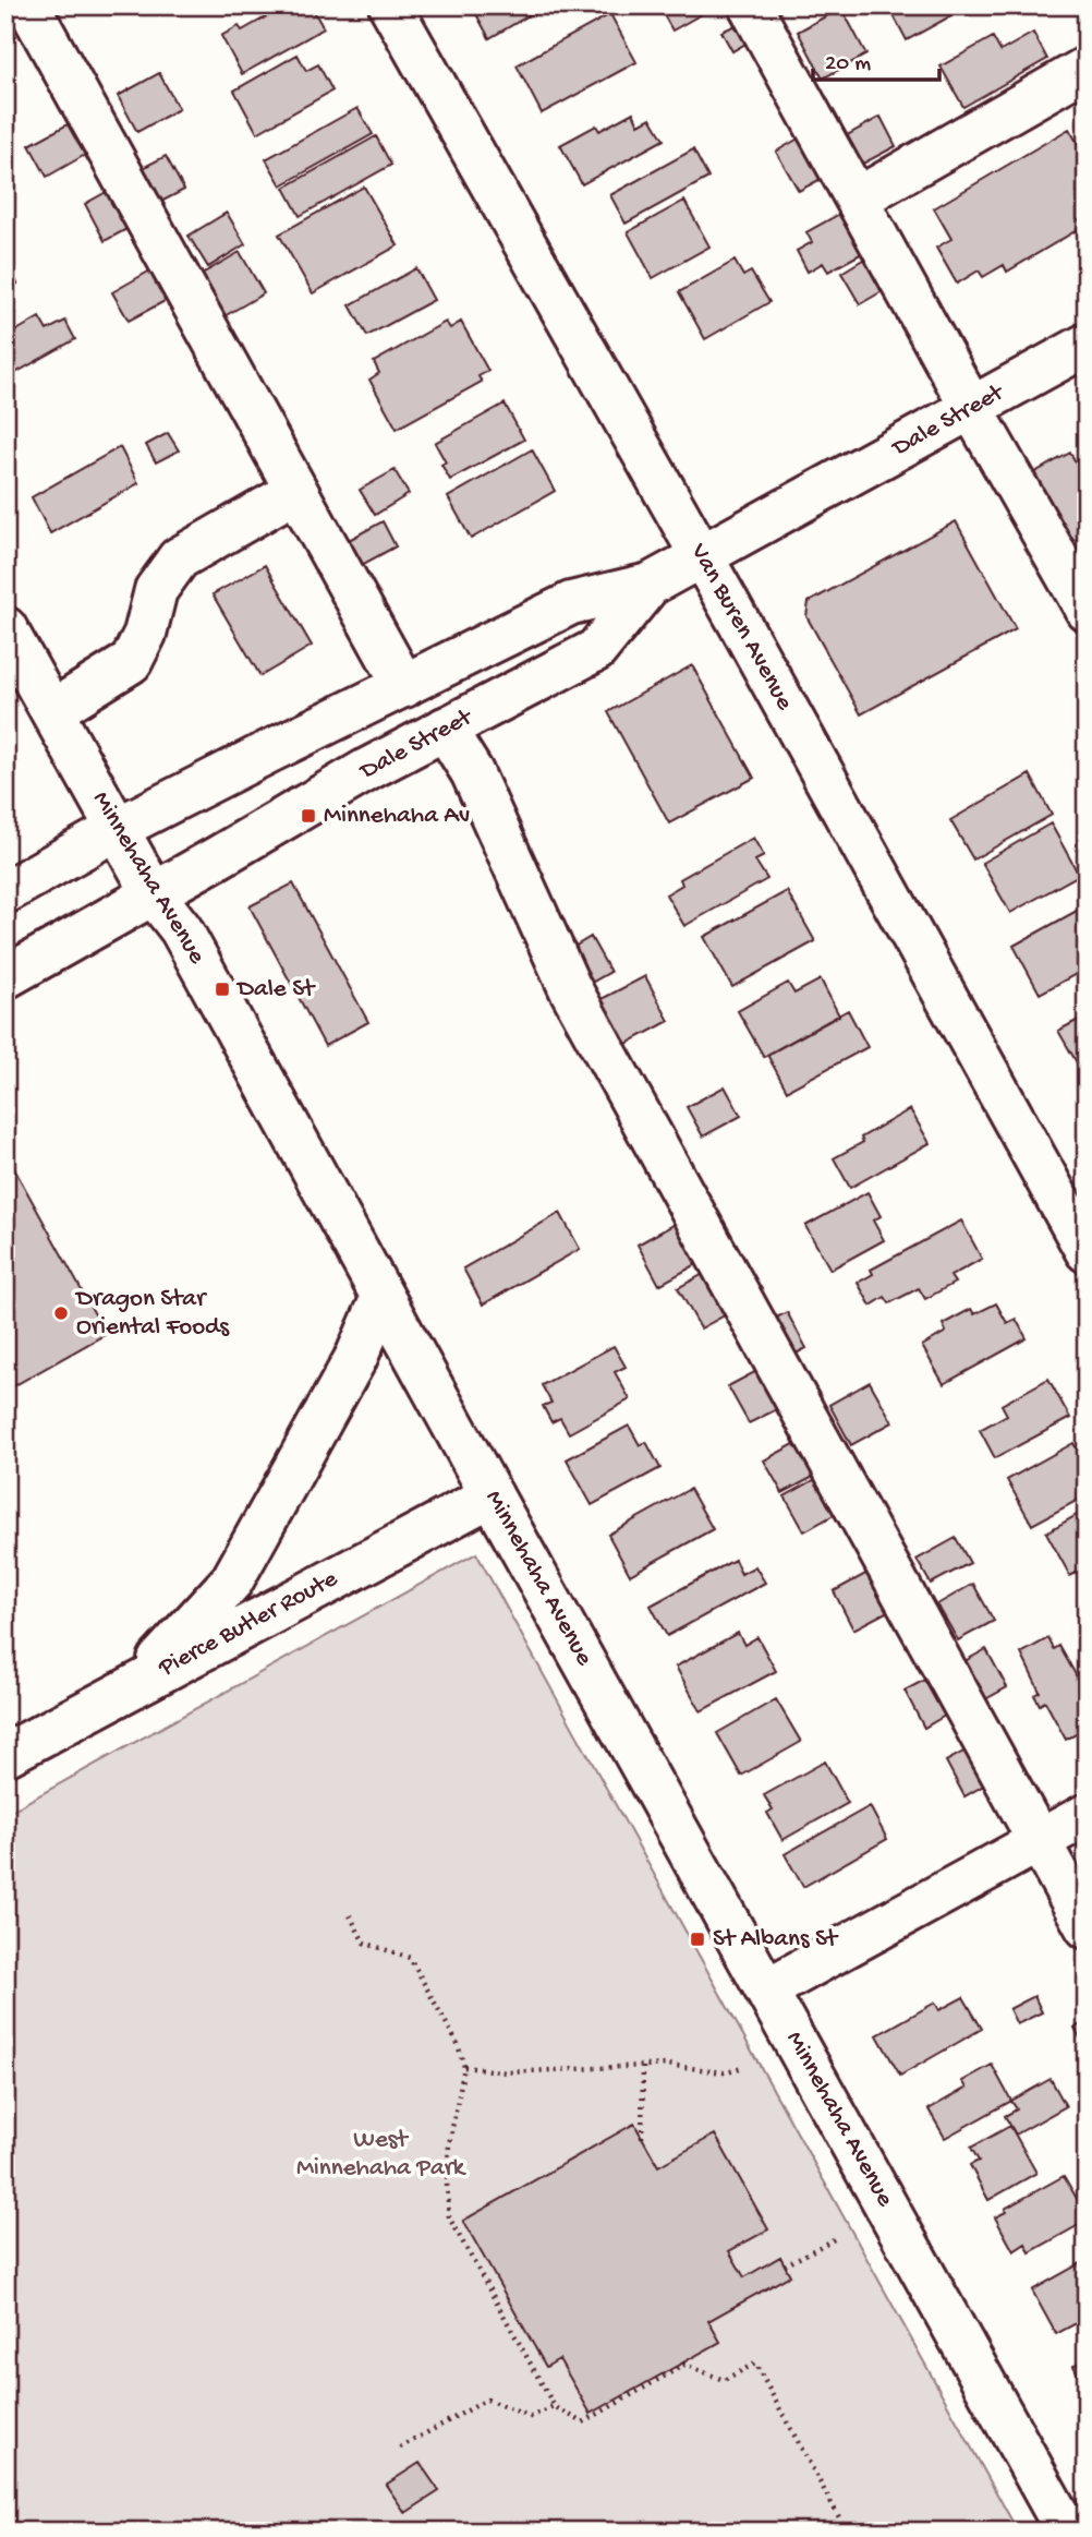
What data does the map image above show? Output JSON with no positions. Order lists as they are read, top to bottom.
{
  "streets": {
    "main road": [
      "Dale Street",
      "Van Buren Avenue",
      "Minnehaha Avenue",
      "Pierce Butler Route"
    ]
  },
  "crossings": [
    ["Dale Street", "Van Buren Avenue"],
    ["Dale Street", "Minnehaha Avenue"],
    ["Minnehaha Avenue", "Pierce Butler Route"]
  ],
  "parks": ["West Minnehaha Park"],
  "places": {
    "transit": ["Minnehaha Av", "Dale St", "St Albans St"],
    "other": ["Dragon Star Oriental Foods"]
  },
  "scale_bar": "20 m"
}
